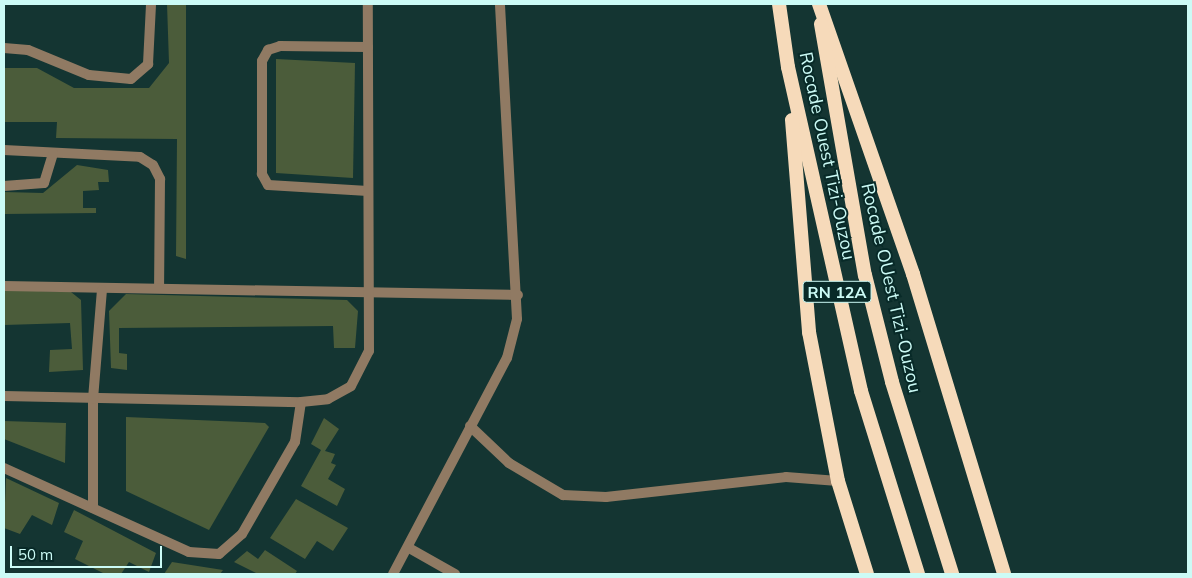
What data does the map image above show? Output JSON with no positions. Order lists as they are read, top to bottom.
{
  "streets": {
    "highway": ["Rocade Ouest Tizi-Ouzou", "Rocade OUest Tizi-Ouzou", "RN 12A"]
  },
  "scale_bar": "50 m"
}
